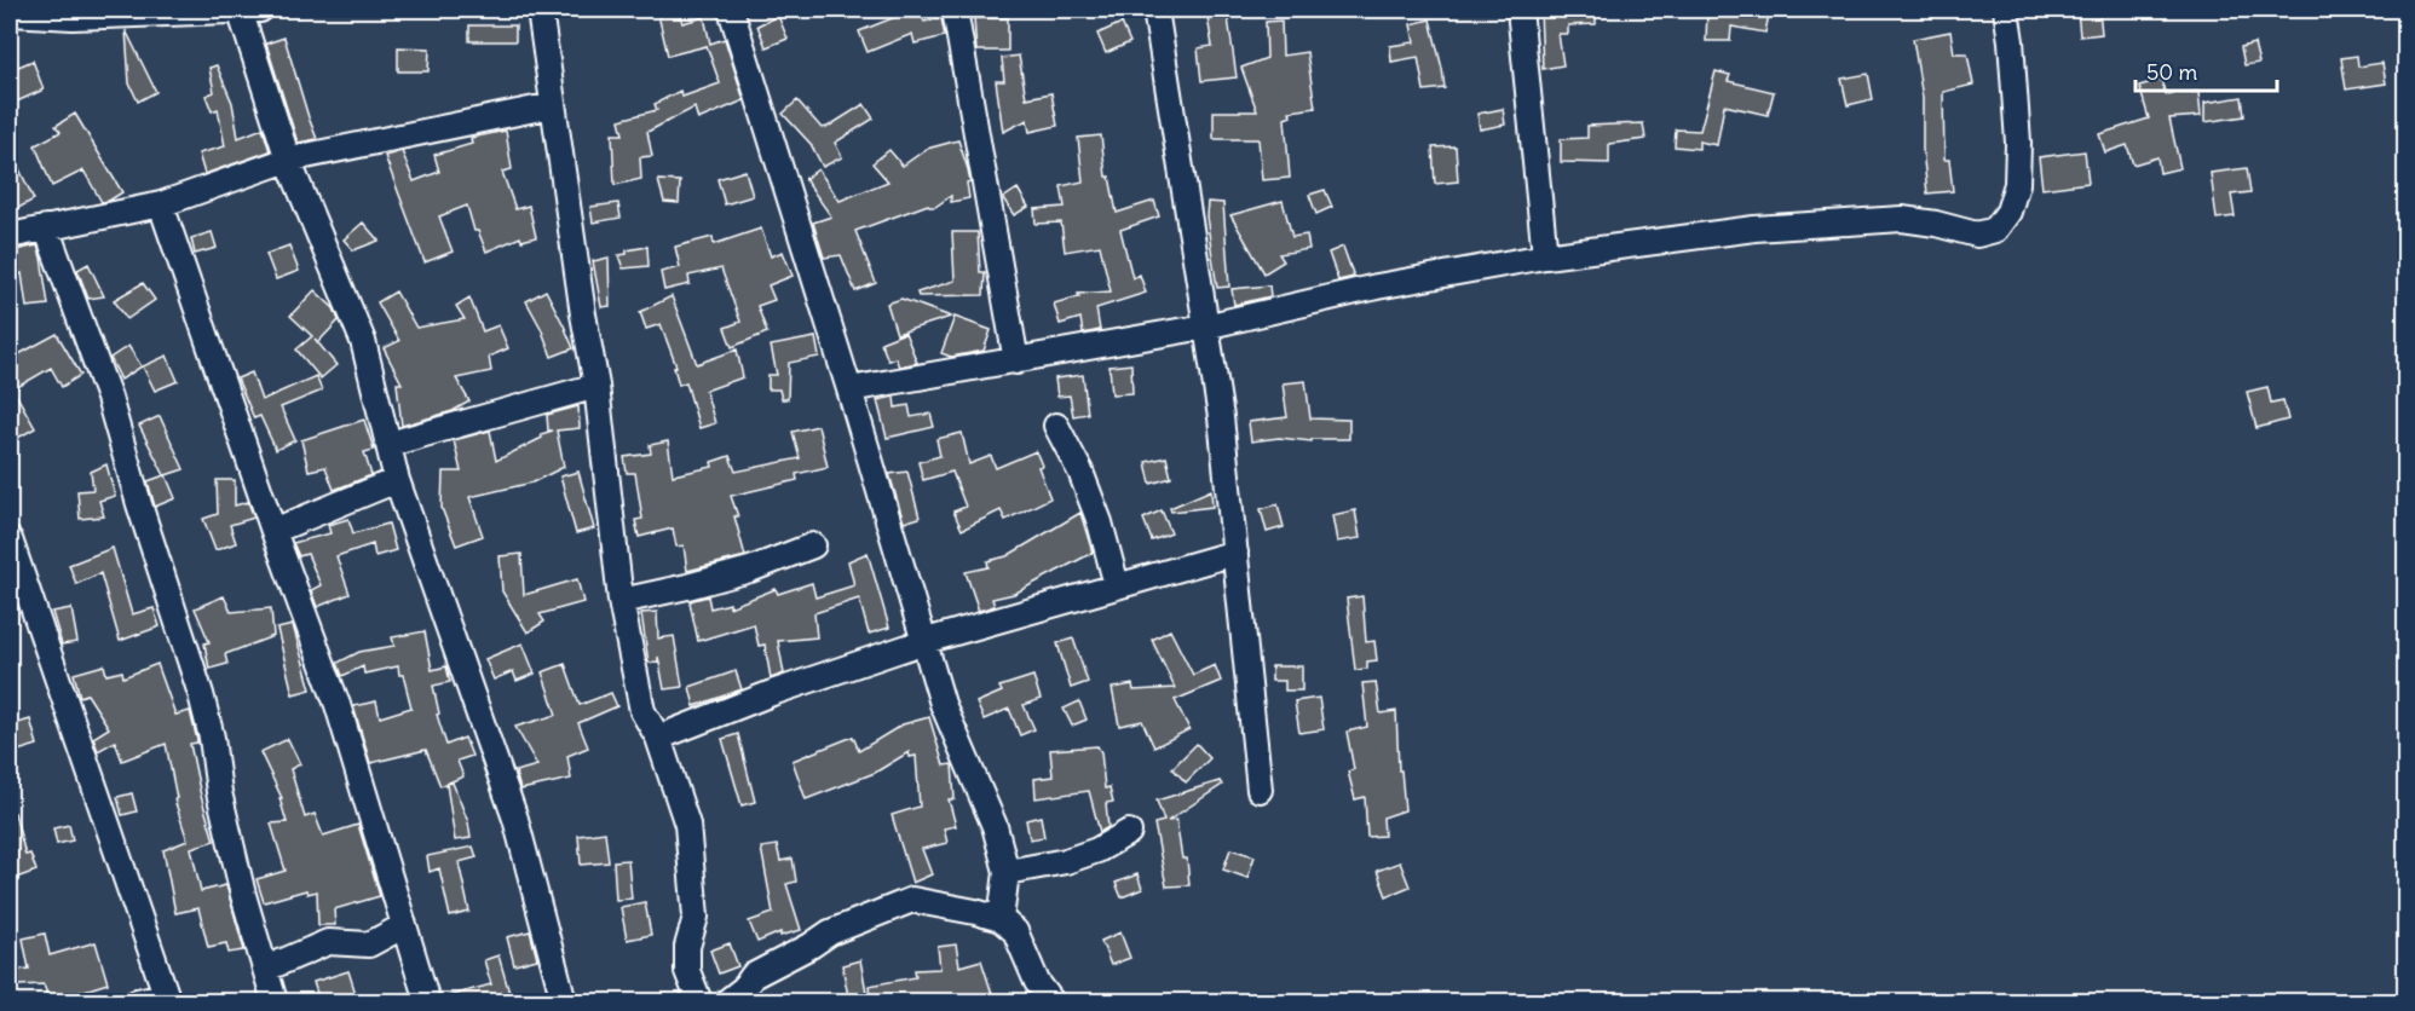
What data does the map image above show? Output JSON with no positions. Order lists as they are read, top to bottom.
{
  "scale_bar": "50 m"
}
